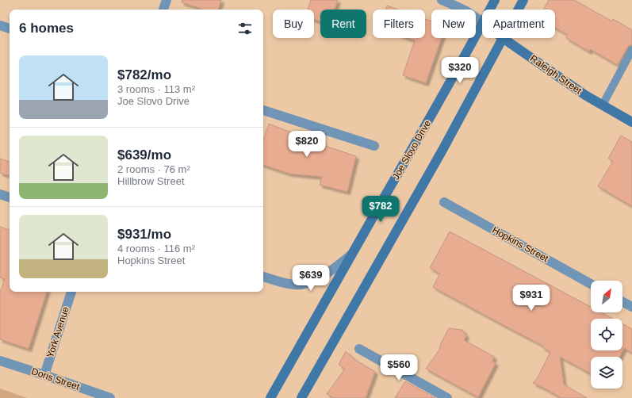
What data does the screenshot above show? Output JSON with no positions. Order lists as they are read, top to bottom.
{
  "streets": {
    "main road": ["Raleigh Street", "Joe Slovo Drive"],
    "street": ["Hopkins Street", "York Avenue", "Doris Street"]
  },
  "crossings": [
    ["York Avenue", "Doris Street"]
  ],
  "north": "top right",
  "page": {
    "chip": [
      "Buy",
      "Rent",
      "Filters",
      "New",
      "Apartment"
    ],
    "heading": "6 homes",
    "list": [
      {
        "name": "$782/mo",
        "note": "3 rooms · 113 m² · Joe Slovo Drive"
      },
      {
        "name": "$639/mo",
        "note": "2 rooms · 76 m² · Hillbrow Street"
      },
      {
        "name": "$931/mo",
        "note": "4 rooms · 116 m² · Hopkins Street"
      }
    ],
    "price": [
      "$320",
      "$820",
      "$782",
      "$639",
      "$931",
      "$560"
    ]
  }
}
